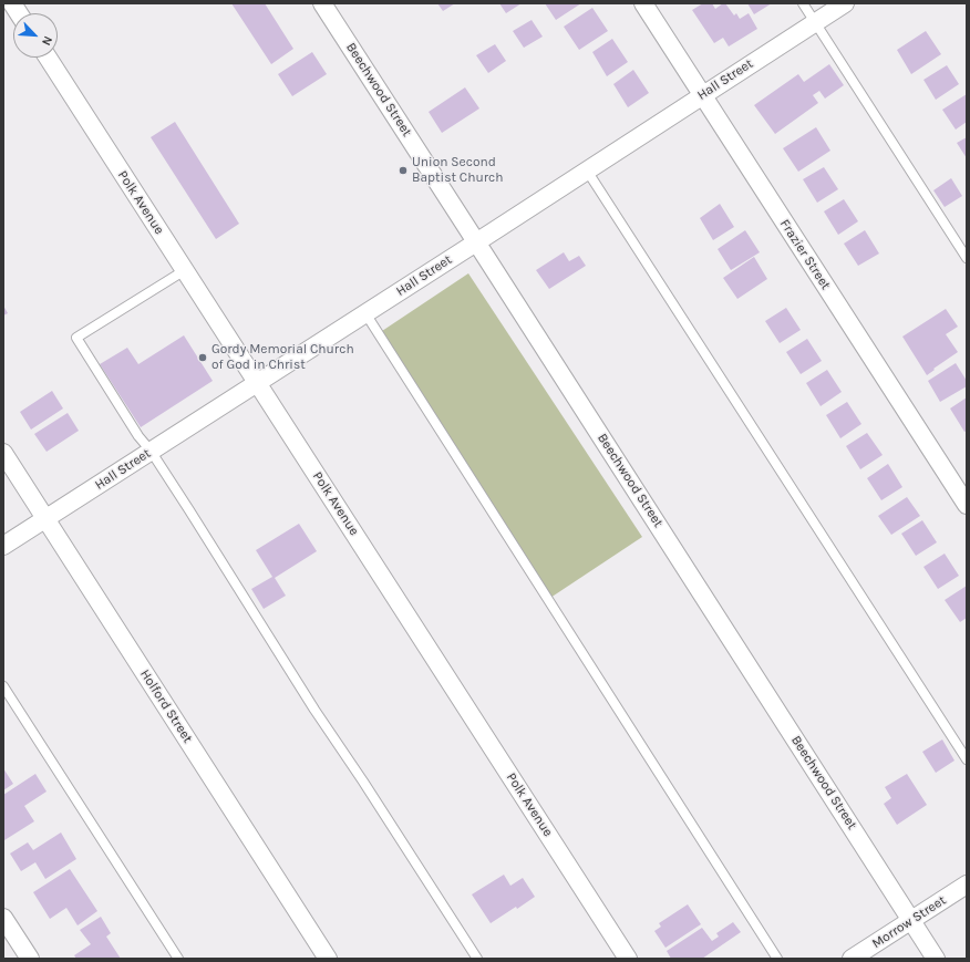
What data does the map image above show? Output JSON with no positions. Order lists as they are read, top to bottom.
{
  "streets": {
    "street": [
      "Hall Street",
      "Beechwood Street",
      "Polk Avenue",
      "Frazier Street",
      "Holford Street",
      "Morrow Street"
    ]
  },
  "crossings": [
    ["Hall Street", "Beechwood Street"],
    ["Hall Street", "Polk Avenue"],
    ["Hall Street", "Frazier Street"],
    ["Hall Street", "Holford Street"],
    ["Beechwood Street", "Morrow Street"]
  ],
  "places": ["Union Second Baptist Church", "Gordy Memorial Church of God in Christ"],
  "north": "bottom right"
}
